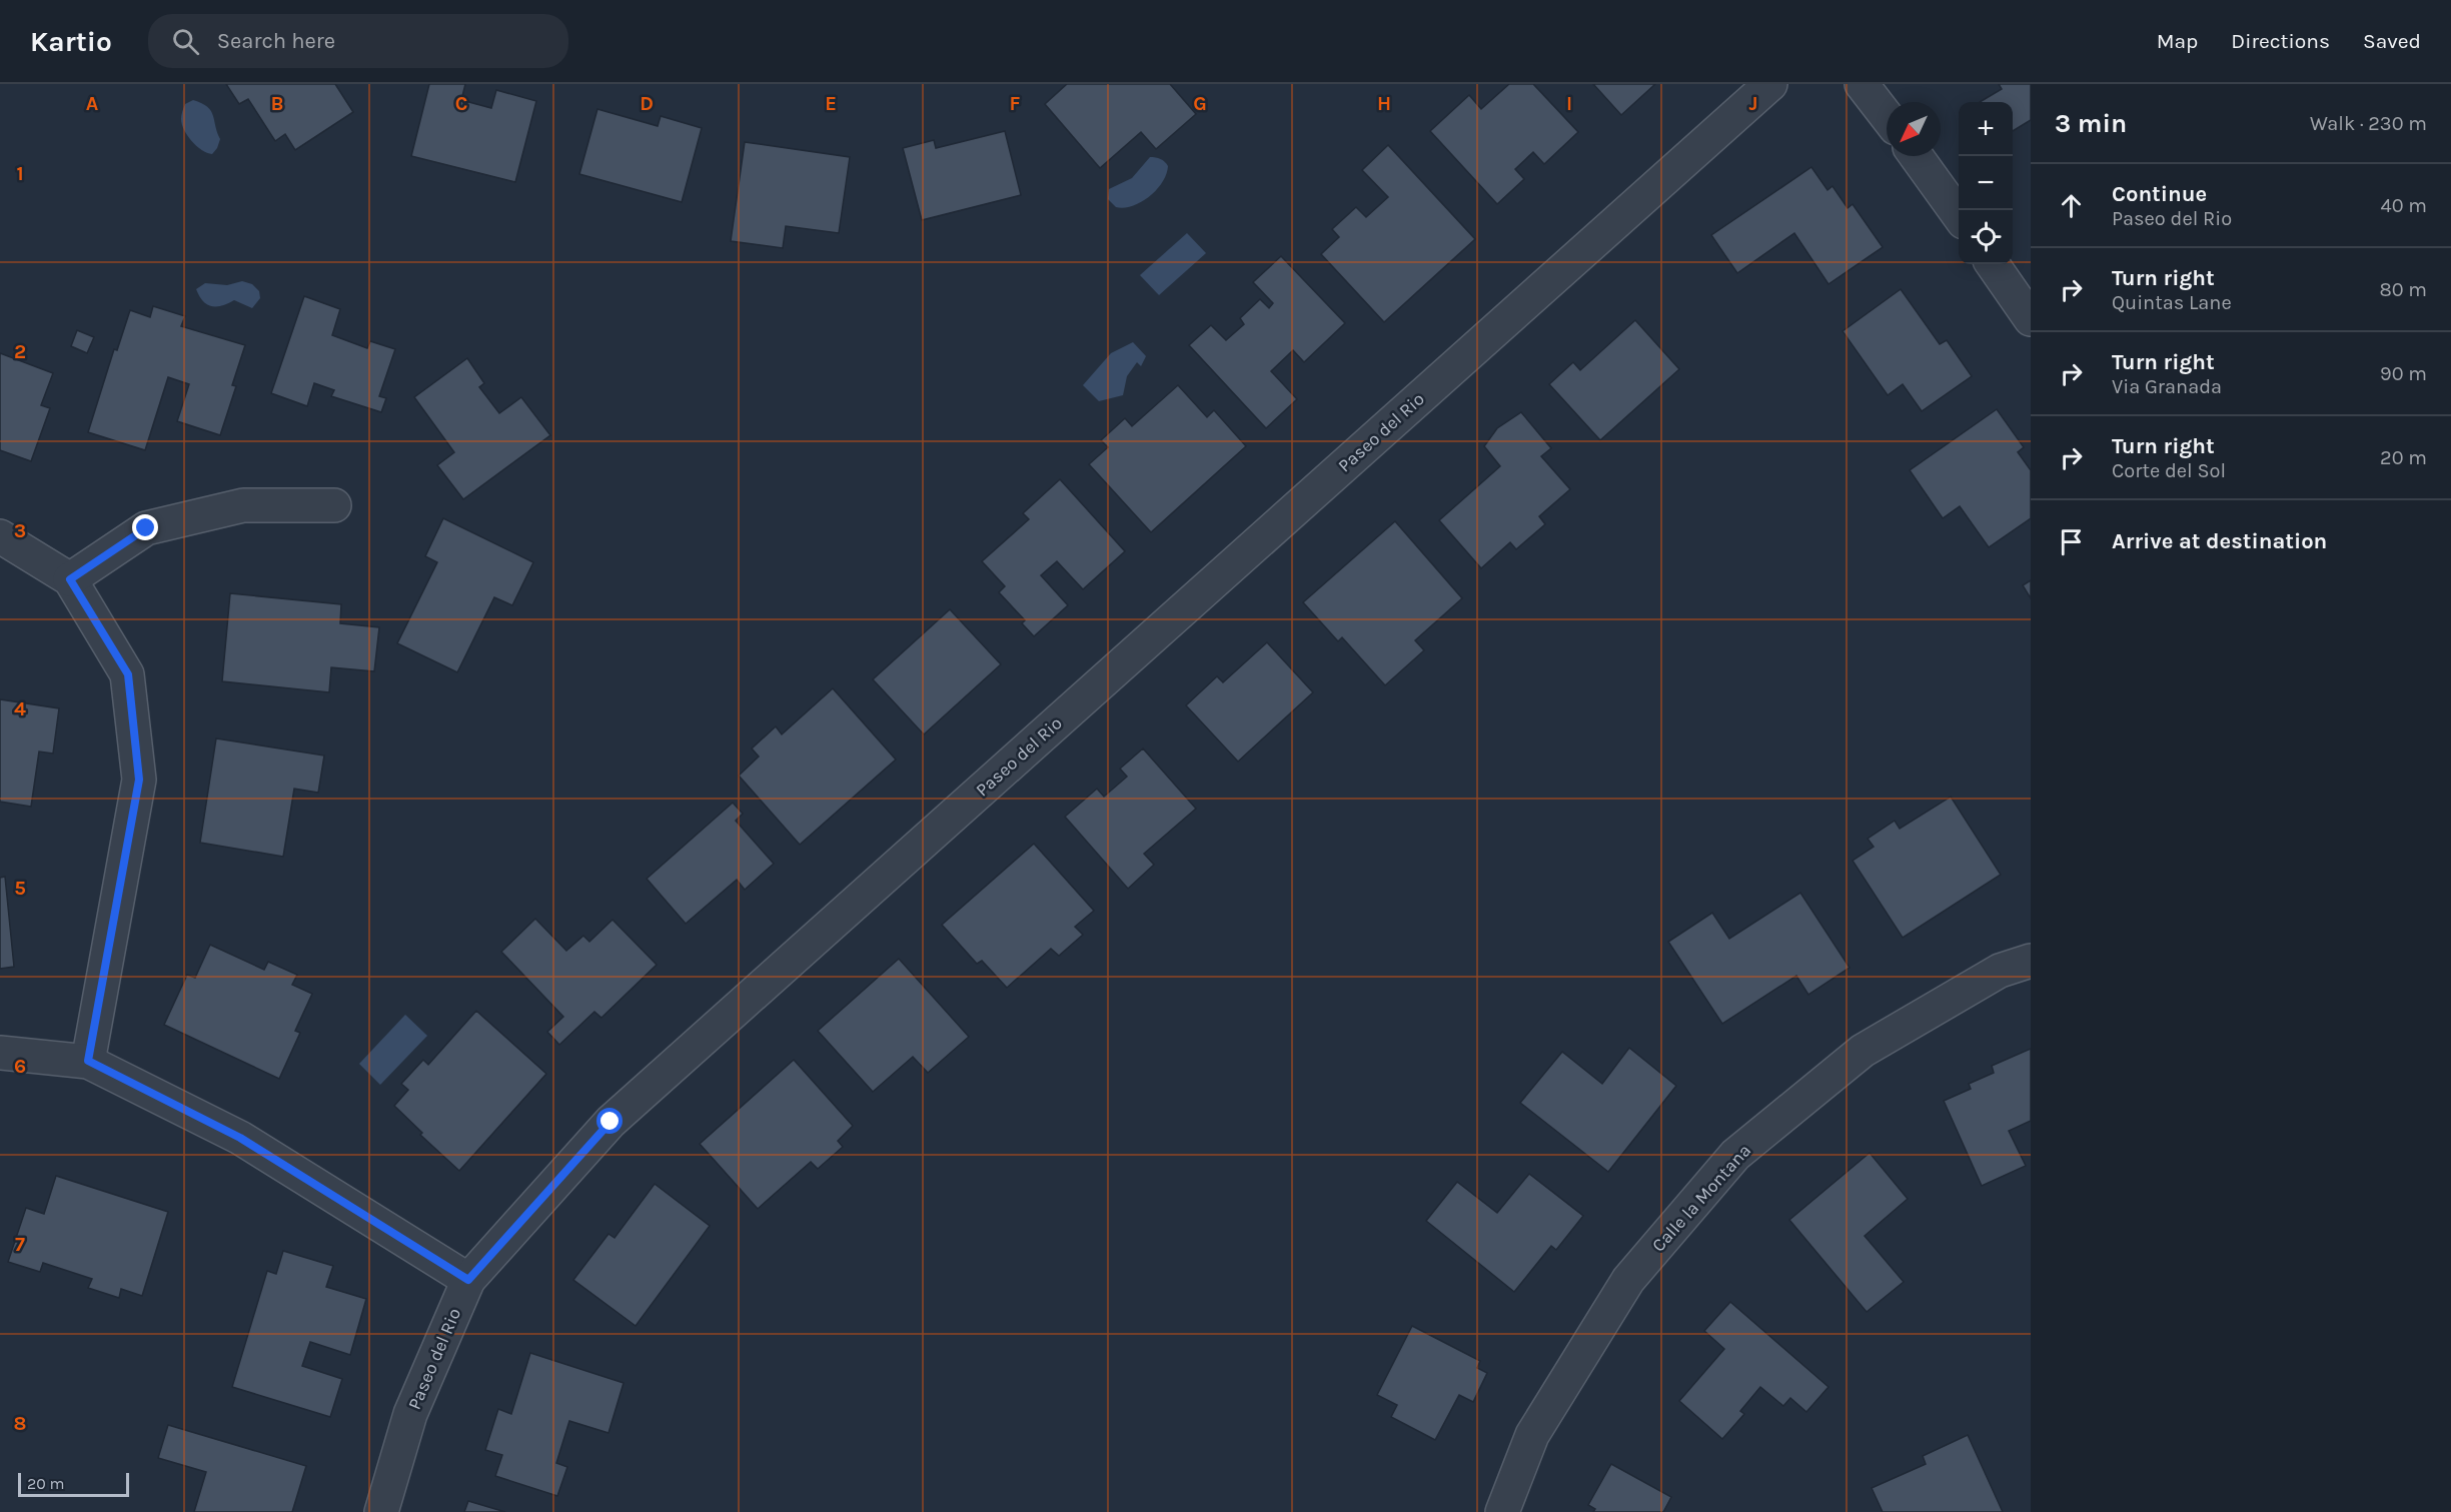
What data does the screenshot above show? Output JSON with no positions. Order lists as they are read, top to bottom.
{
  "streets": {
    "street": ["Paseo del Rio", "Calle la Montana"]
  },
  "scale_bar": "20 m",
  "north": "bottom left",
  "page": {
    "header": "Kartio",
    "search": "Search here",
    "nav": ["Map", "Directions", "Saved"],
    "heading": ["3 min", "Walk · 230 m"],
    "map_buttons": ["+", "−"],
    "list": [
      ["Continue", "Paseo del Rio", "40 m"],
      ["Turn right", "Quintas Lane", "80 m"],
      ["Turn right", "Via Granada", "90 m"],
      ["Turn right", "Corte del Sol", "20 m"],
      "Arrive at destination"
    ],
    "scale": "20 m"
  },
  "grid": {
    "columns": [
      "A",
      "B",
      "C",
      "D",
      "E",
      "F",
      "G",
      "H",
      "I",
      "J"
    ],
    "rows": [
      "1",
      "2",
      "3",
      "4",
      "5",
      "6",
      "7",
      "8"
    ]
  }
}
